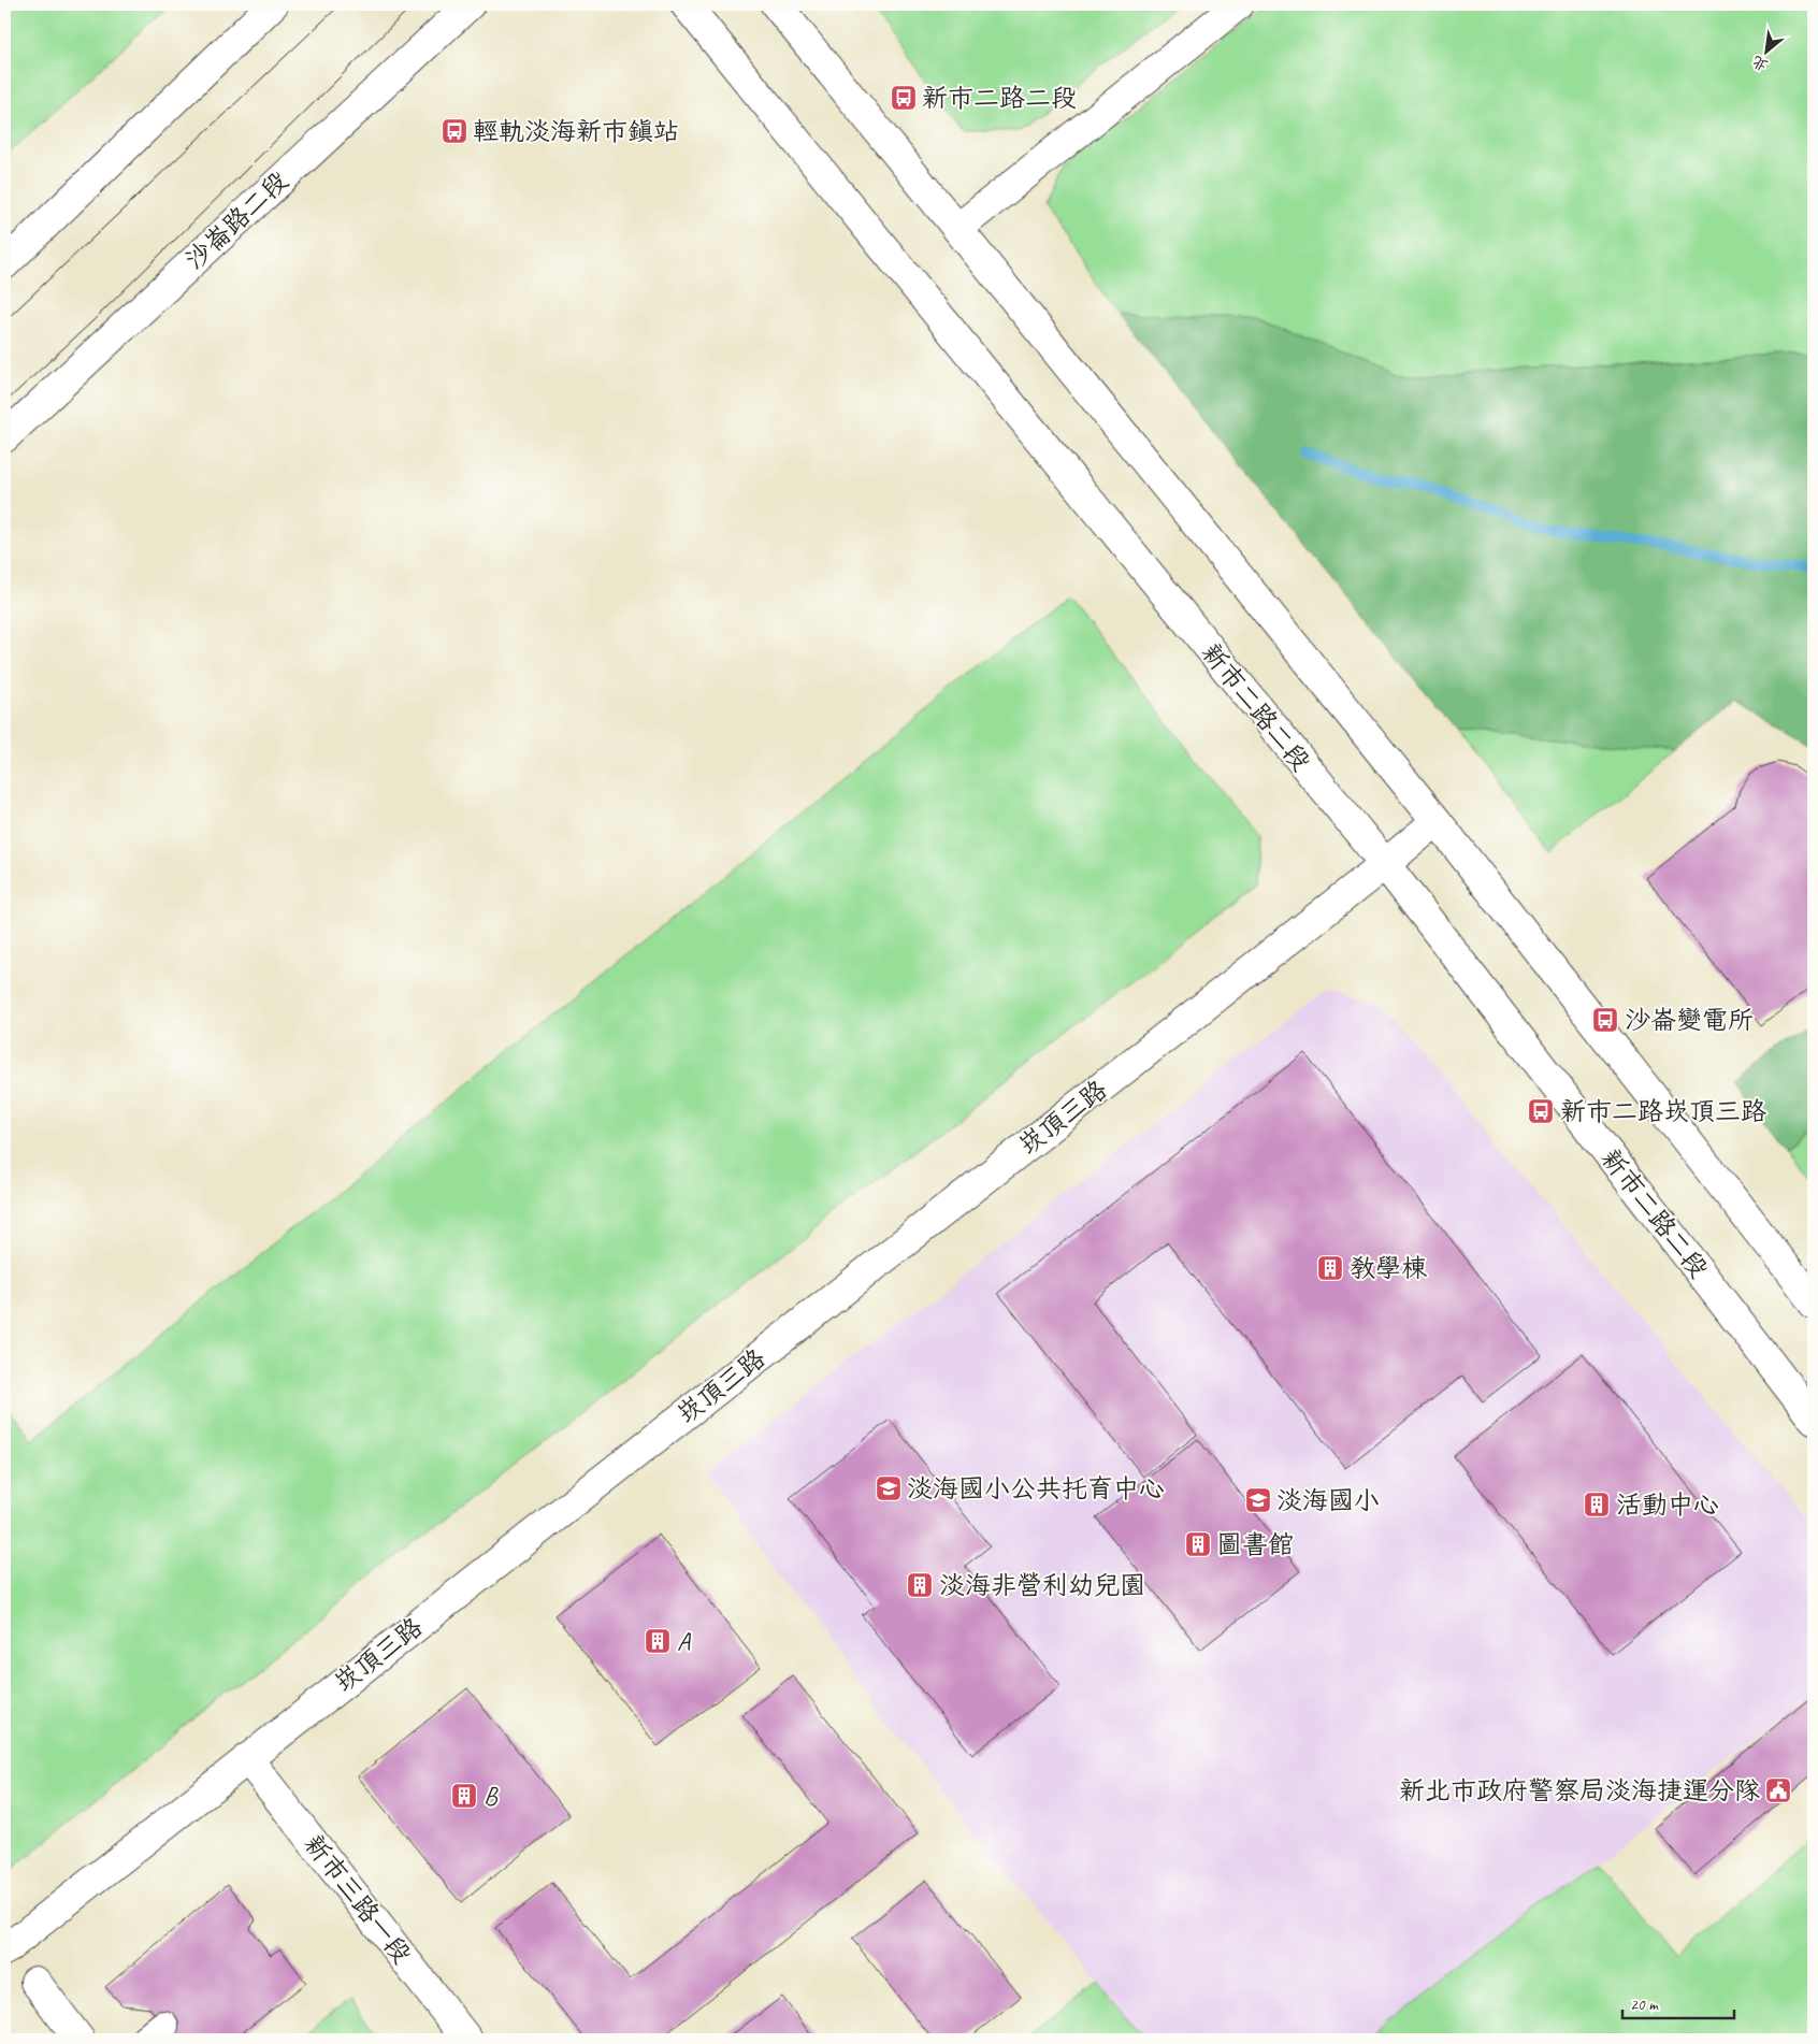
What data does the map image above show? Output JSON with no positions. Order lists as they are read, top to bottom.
{
  "streets": {
    "street": [
      "沙崙路二段",
      "新市二路二段",
      "崁頂三路",
      "新市三路一段"
    ]
  },
  "crossings": [
    ["新市二路二段", "崁頂三路"],
    ["崁頂三路", "新市三路一段"]
  ],
  "places": {
    "bus stop": [
      "新市二路二段",
      "輕軌淡海新市鎮站",
      "沙崙變電所",
      "新市二路崁頂三路"
    ],
    "building": [
      "教學棟",
      "活動中心",
      "圖書館",
      "淡海非營利幼兒園",
      "A",
      "B"
    ],
    "school or university": ["淡海國小公共托育中心", "淡海國小"],
    "public building": ["新北市政府警察局淡海捷運分隊"]
  },
  "scale_bar": "20 m",
  "north": "bottom left"
}
